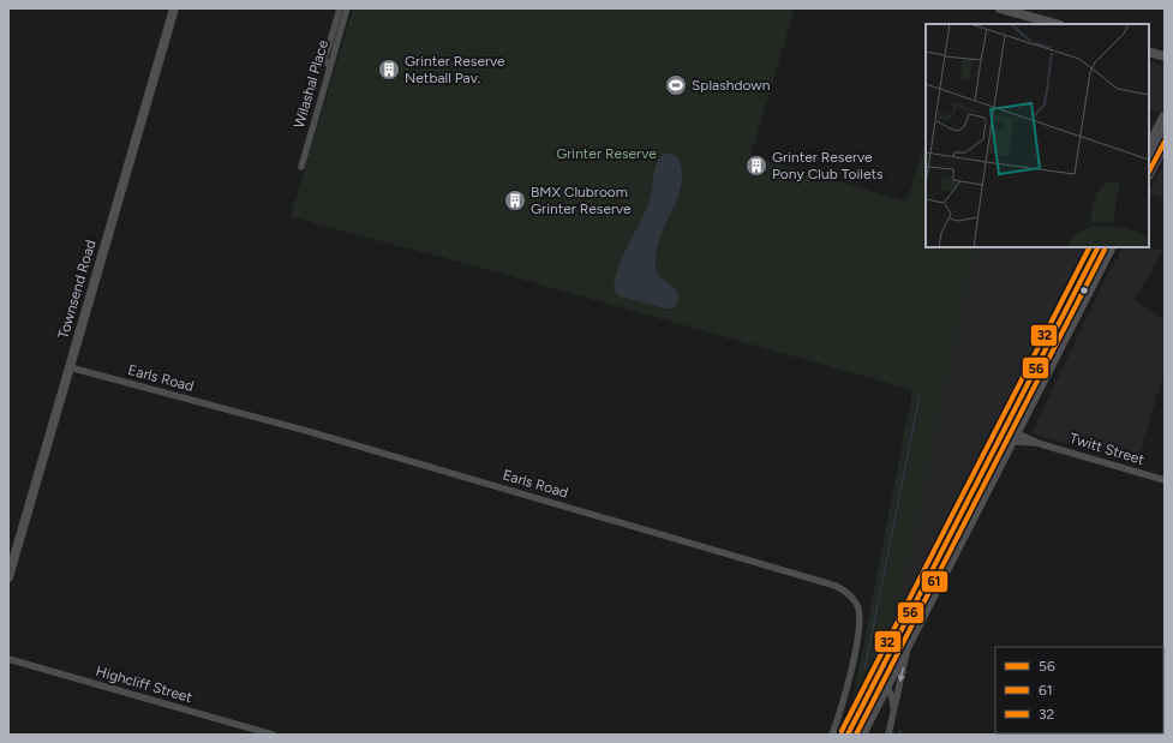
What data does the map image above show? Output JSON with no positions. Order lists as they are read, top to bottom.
{
  "streets": {
    "street": [
      "Wilashal Place",
      "Townsend Road",
      "Earls Road",
      "Twitt Street",
      "Highcliff Street"
    ]
  },
  "crossings": [
    ["Townsend Road", "Earls Road"]
  ],
  "parks": ["Grinter Reserve"],
  "places": {
    "building": ["Grinter Reserve Netball Pav.", "Grinter Reserve Pony Club Toilets", "BMX Clubroom Grinter Reserve"],
    "sports": ["Splashdown"]
  },
  "lines": ["transit line 56", "transit line 32", "transit line 61"],
  "legend": ["56", "61", "32"]
}
